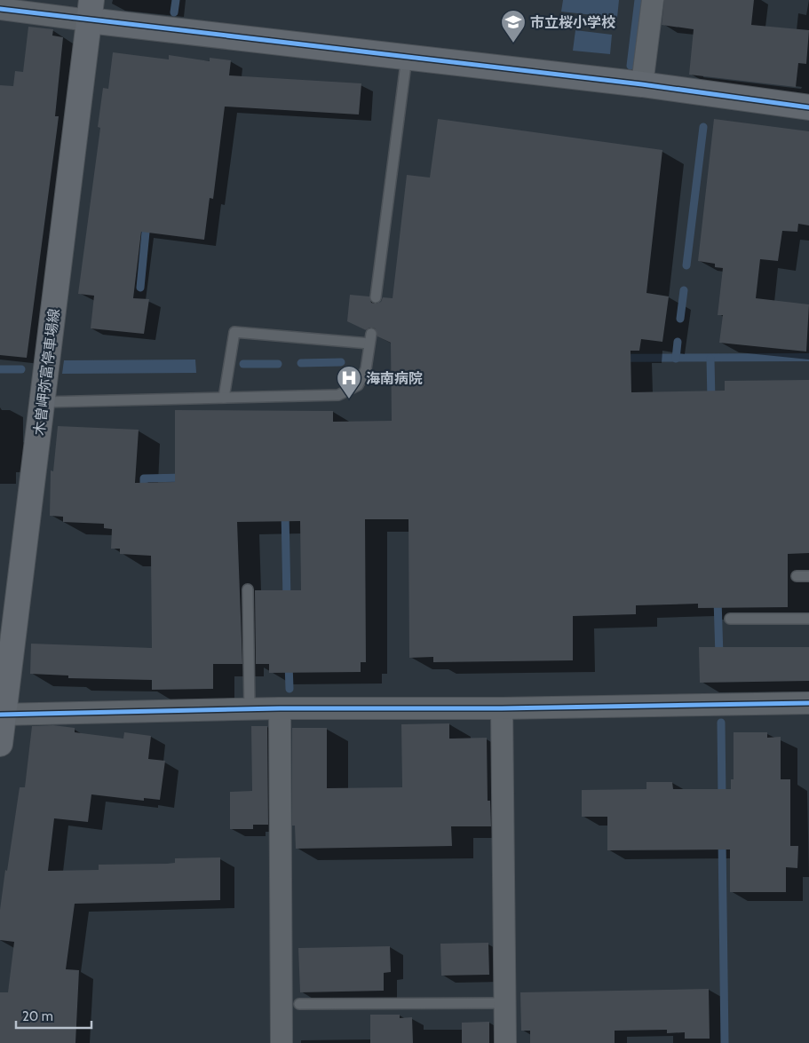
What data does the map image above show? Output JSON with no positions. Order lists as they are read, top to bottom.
{
  "streets": {
    "main road": ["木曽岬弥富停車場線"]
  },
  "places": {
    "school or university": ["市立桜小学校"],
    "hospital": ["海南病院"]
  },
  "scale_bar": "20 m"
}
